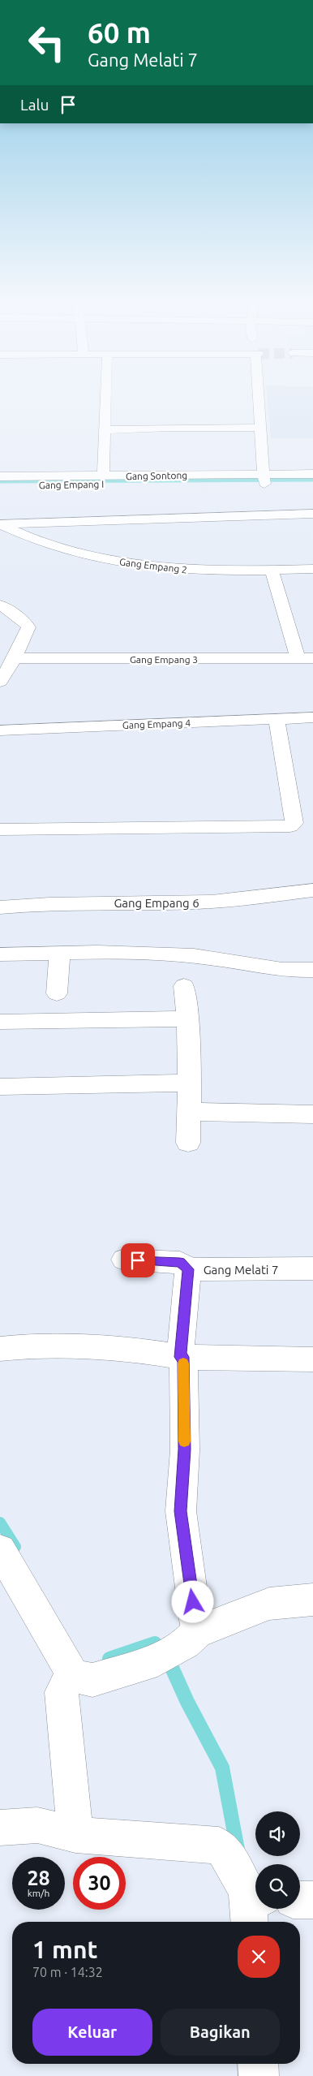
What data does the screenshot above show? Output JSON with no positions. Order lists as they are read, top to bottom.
{
  "streets": {
    "street": [
      "Gang Empang I",
      "Gang Empang 2",
      "Gang Empang 3",
      "Gang Empang 4",
      "Gang Empang 6",
      "Gang Melati 7"
    ]
  },
  "page": {
    "turn": ["60 m", "Gang Melati 7"],
    "then": "Lalu",
    "speed": "28 km/h",
    "limit": "30",
    "heading": ["1 mnt", "70 m · 14:32"],
    "buttons": ["Keluar", "Bagikan"]
  }
}
